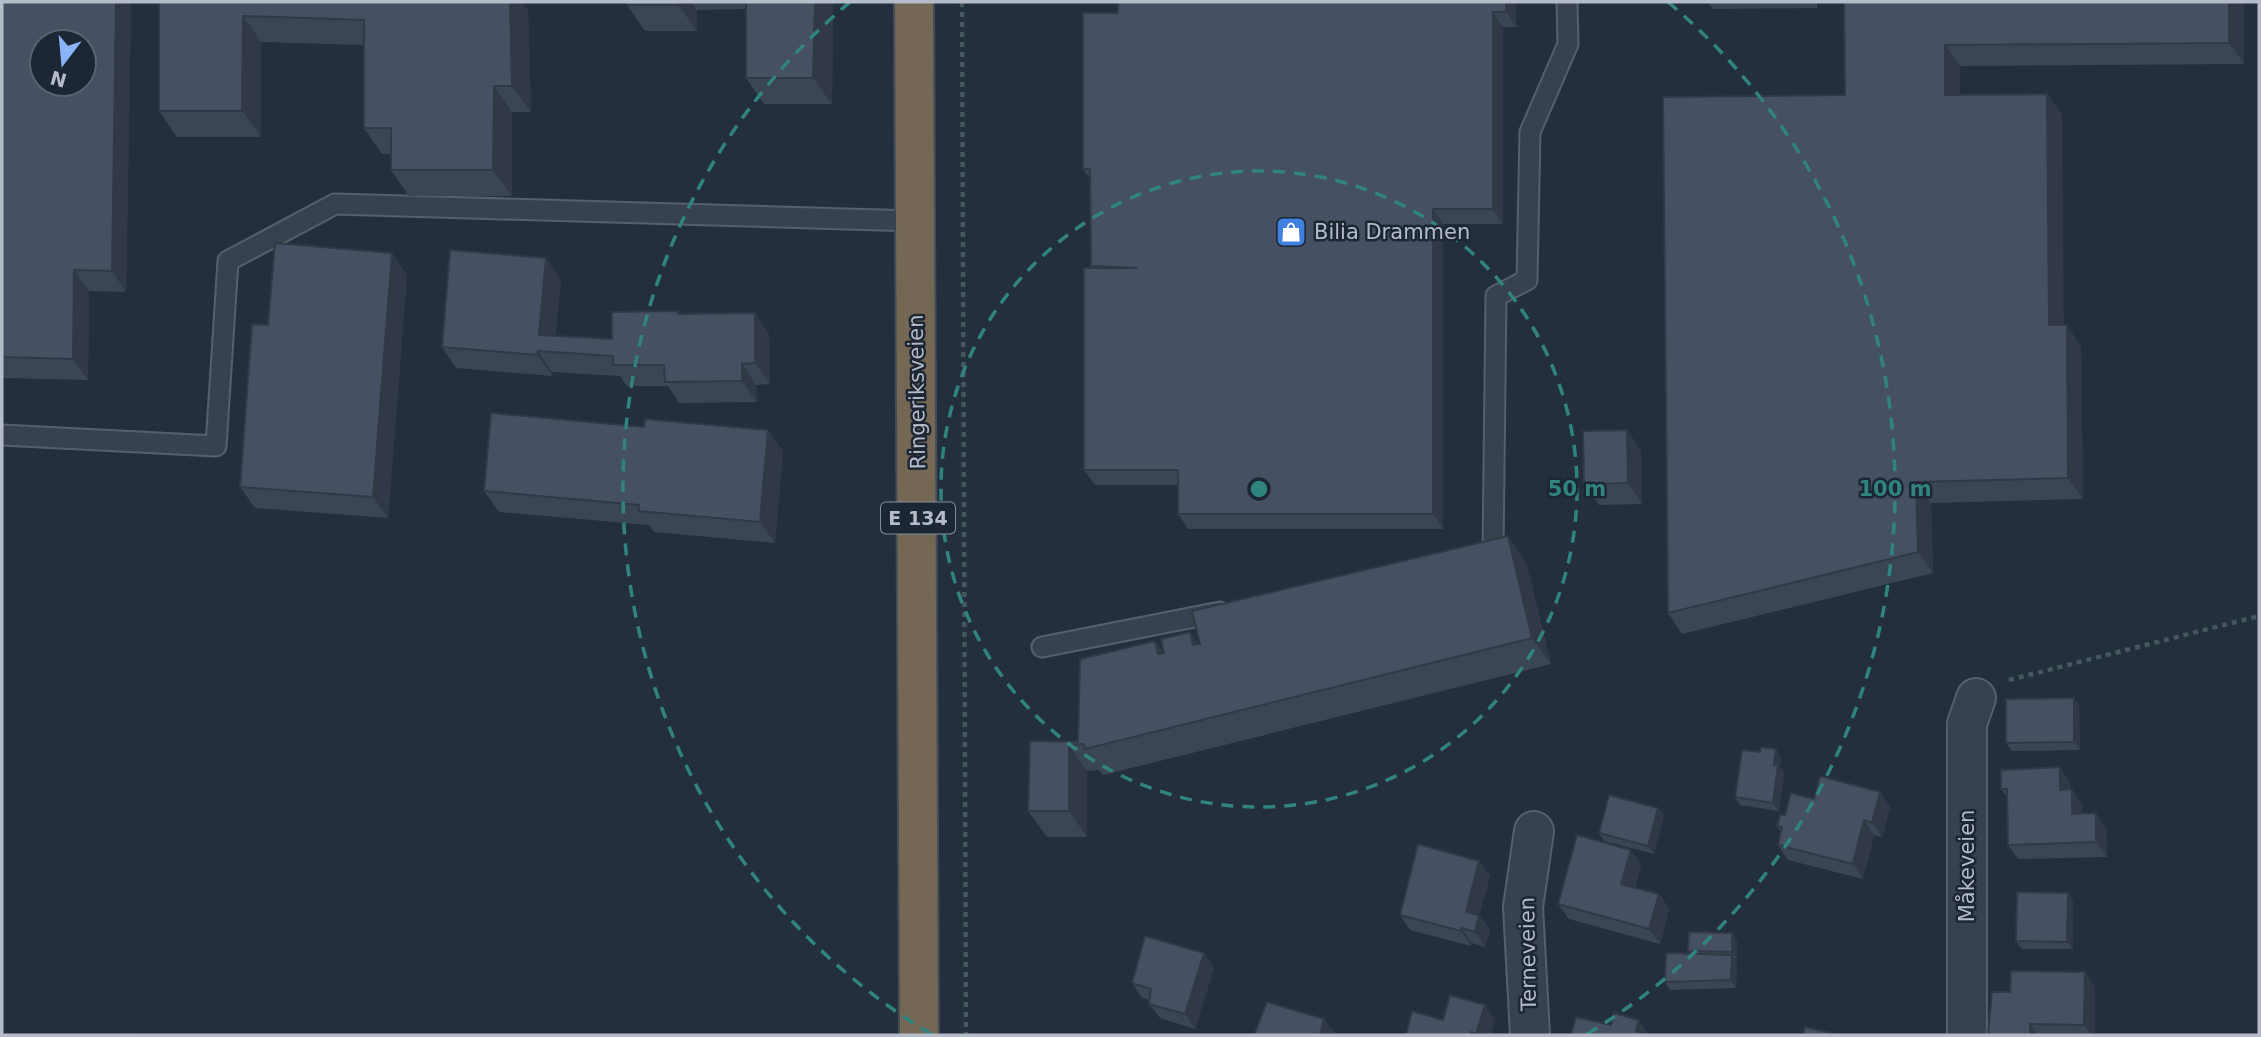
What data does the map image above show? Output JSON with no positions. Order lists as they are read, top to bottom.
{
  "streets": {
    "highway": ["Ringeriksveien", "E 134"],
    "street": ["Måkeveien", "Terneveien"]
  },
  "places": {
    "shop": ["Bilia Drammen"]
  },
  "north": "bottom",
  "rings": ["50 m", "100 m"]
}
